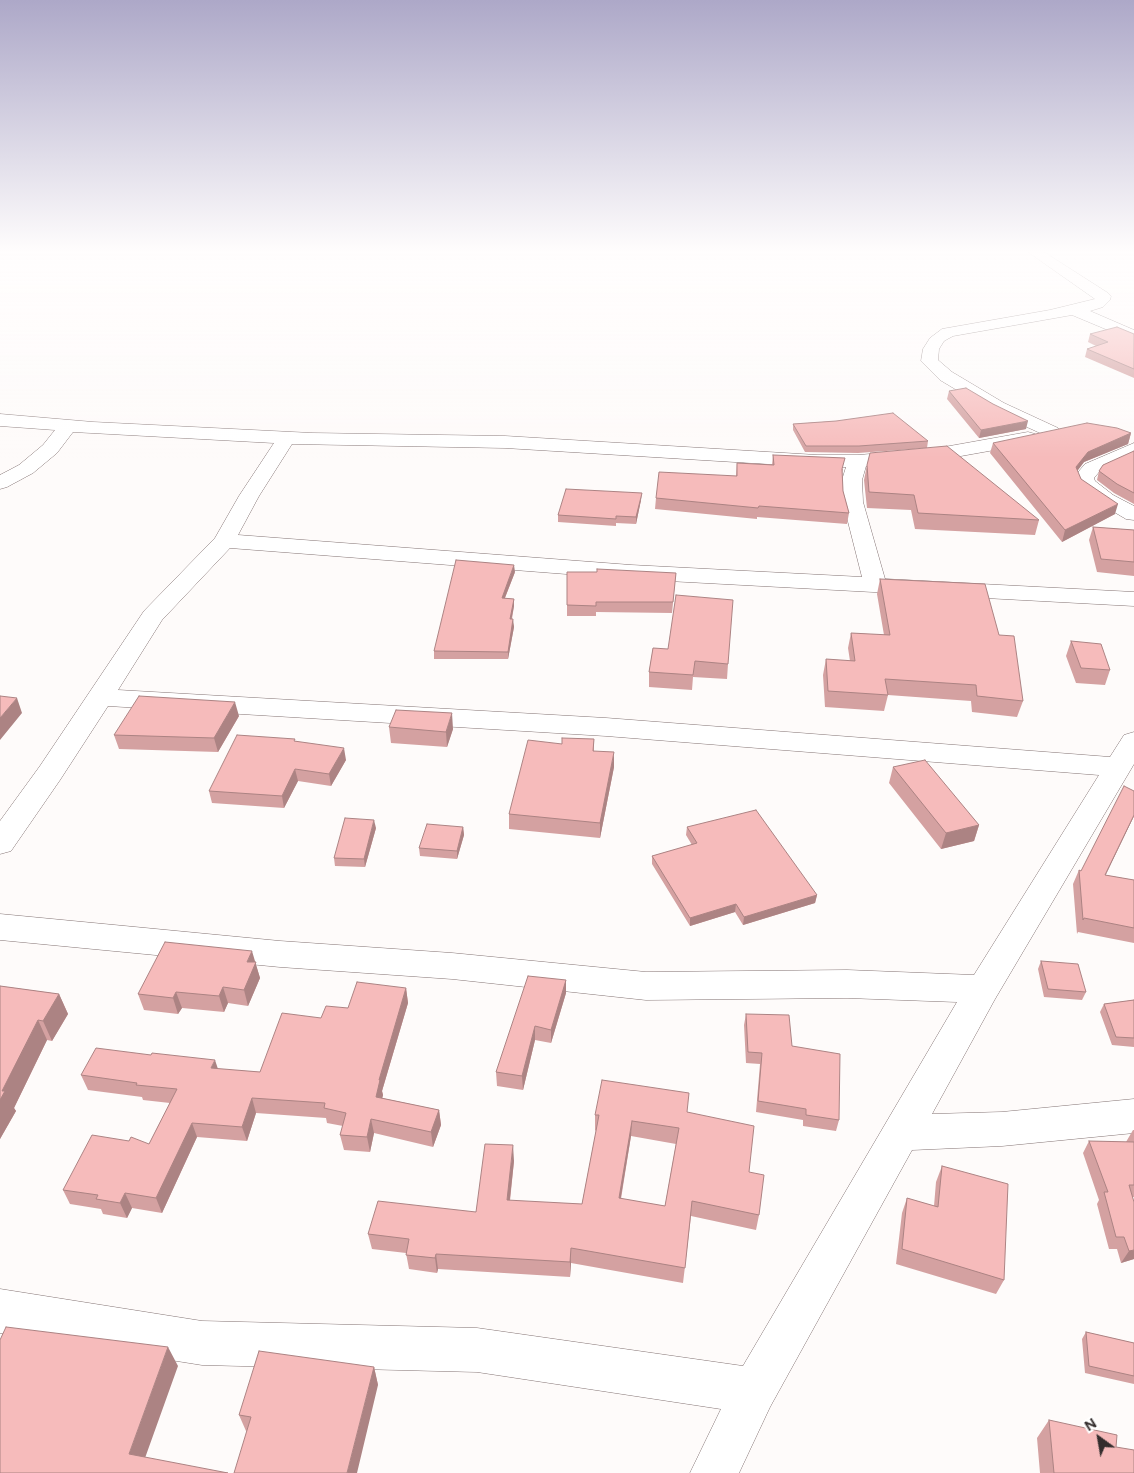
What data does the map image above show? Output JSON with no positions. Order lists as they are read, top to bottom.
{
  "north": "top left"
}
